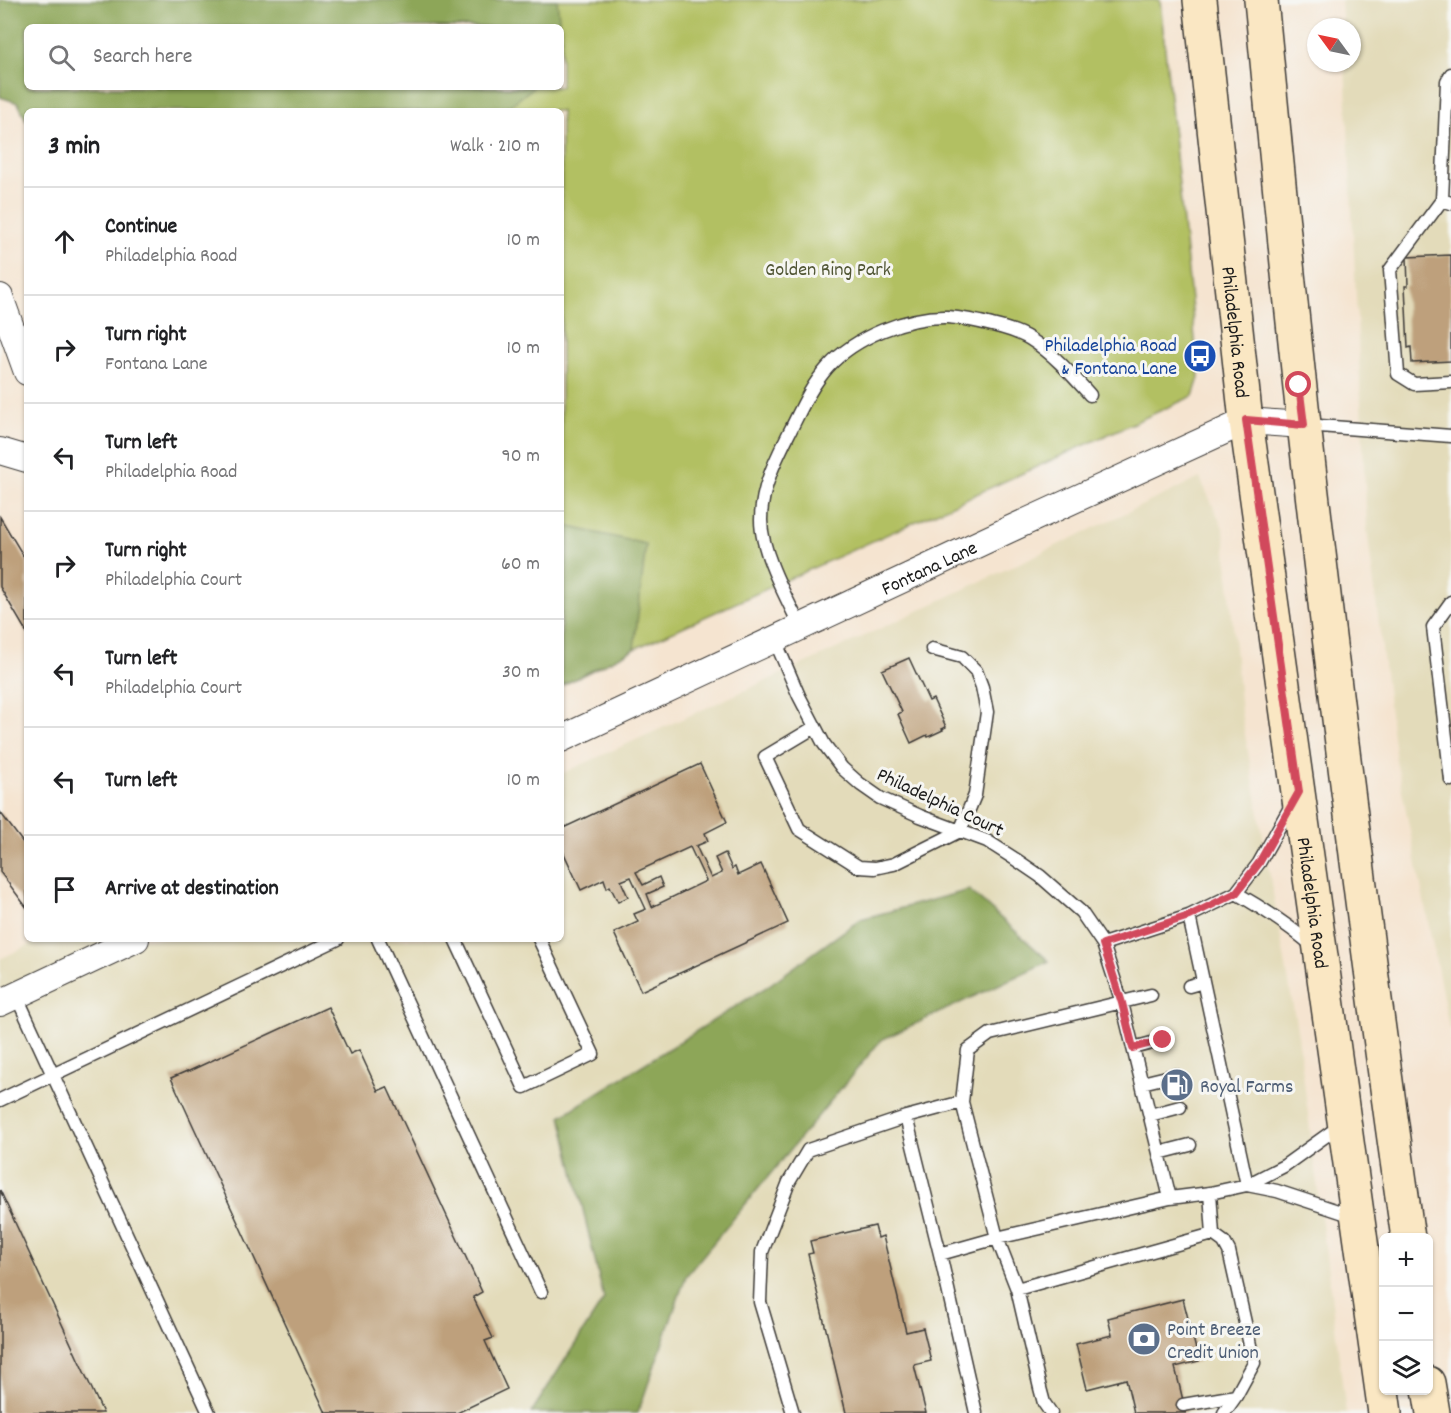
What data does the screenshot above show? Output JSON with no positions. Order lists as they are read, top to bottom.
{
  "streets": {
    "main road": ["Philadelphia Road"],
    "street": ["Fontana Lane"],
    "lane": ["Philadelphia Court"]
  },
  "crossings": [
    ["Philadelphia Road", "Fontana Lane"],
    ["Fontana Lane", "Philadelphia Court"]
  ],
  "parks": ["Golden Ring Park"],
  "places": {
    "bus stop": ["Philadelphia Road & Fontana Lane"],
    "fuel station": ["Royal Farms"],
    "bank": ["Point Breeze Credit Union"]
  },
  "north": "top left",
  "page": {
    "search": "Search here",
    "heading": ["3 min", "Walk · 210 m"],
    "list": [
      ["Continue", "Philadelphia Road", "10 m"],
      ["Turn right", "Fontana Lane", "10 m"],
      ["Turn left", "Philadelphia Road", "90 m"],
      ["Turn right", "Philadelphia Court", "60 m"],
      ["Turn left", "Philadelphia Court", "30 m"],
      ["Turn left", "10 m"],
      "Arrive at destination"
    ],
    "map_buttons": ["+", "−"]
  }
}
